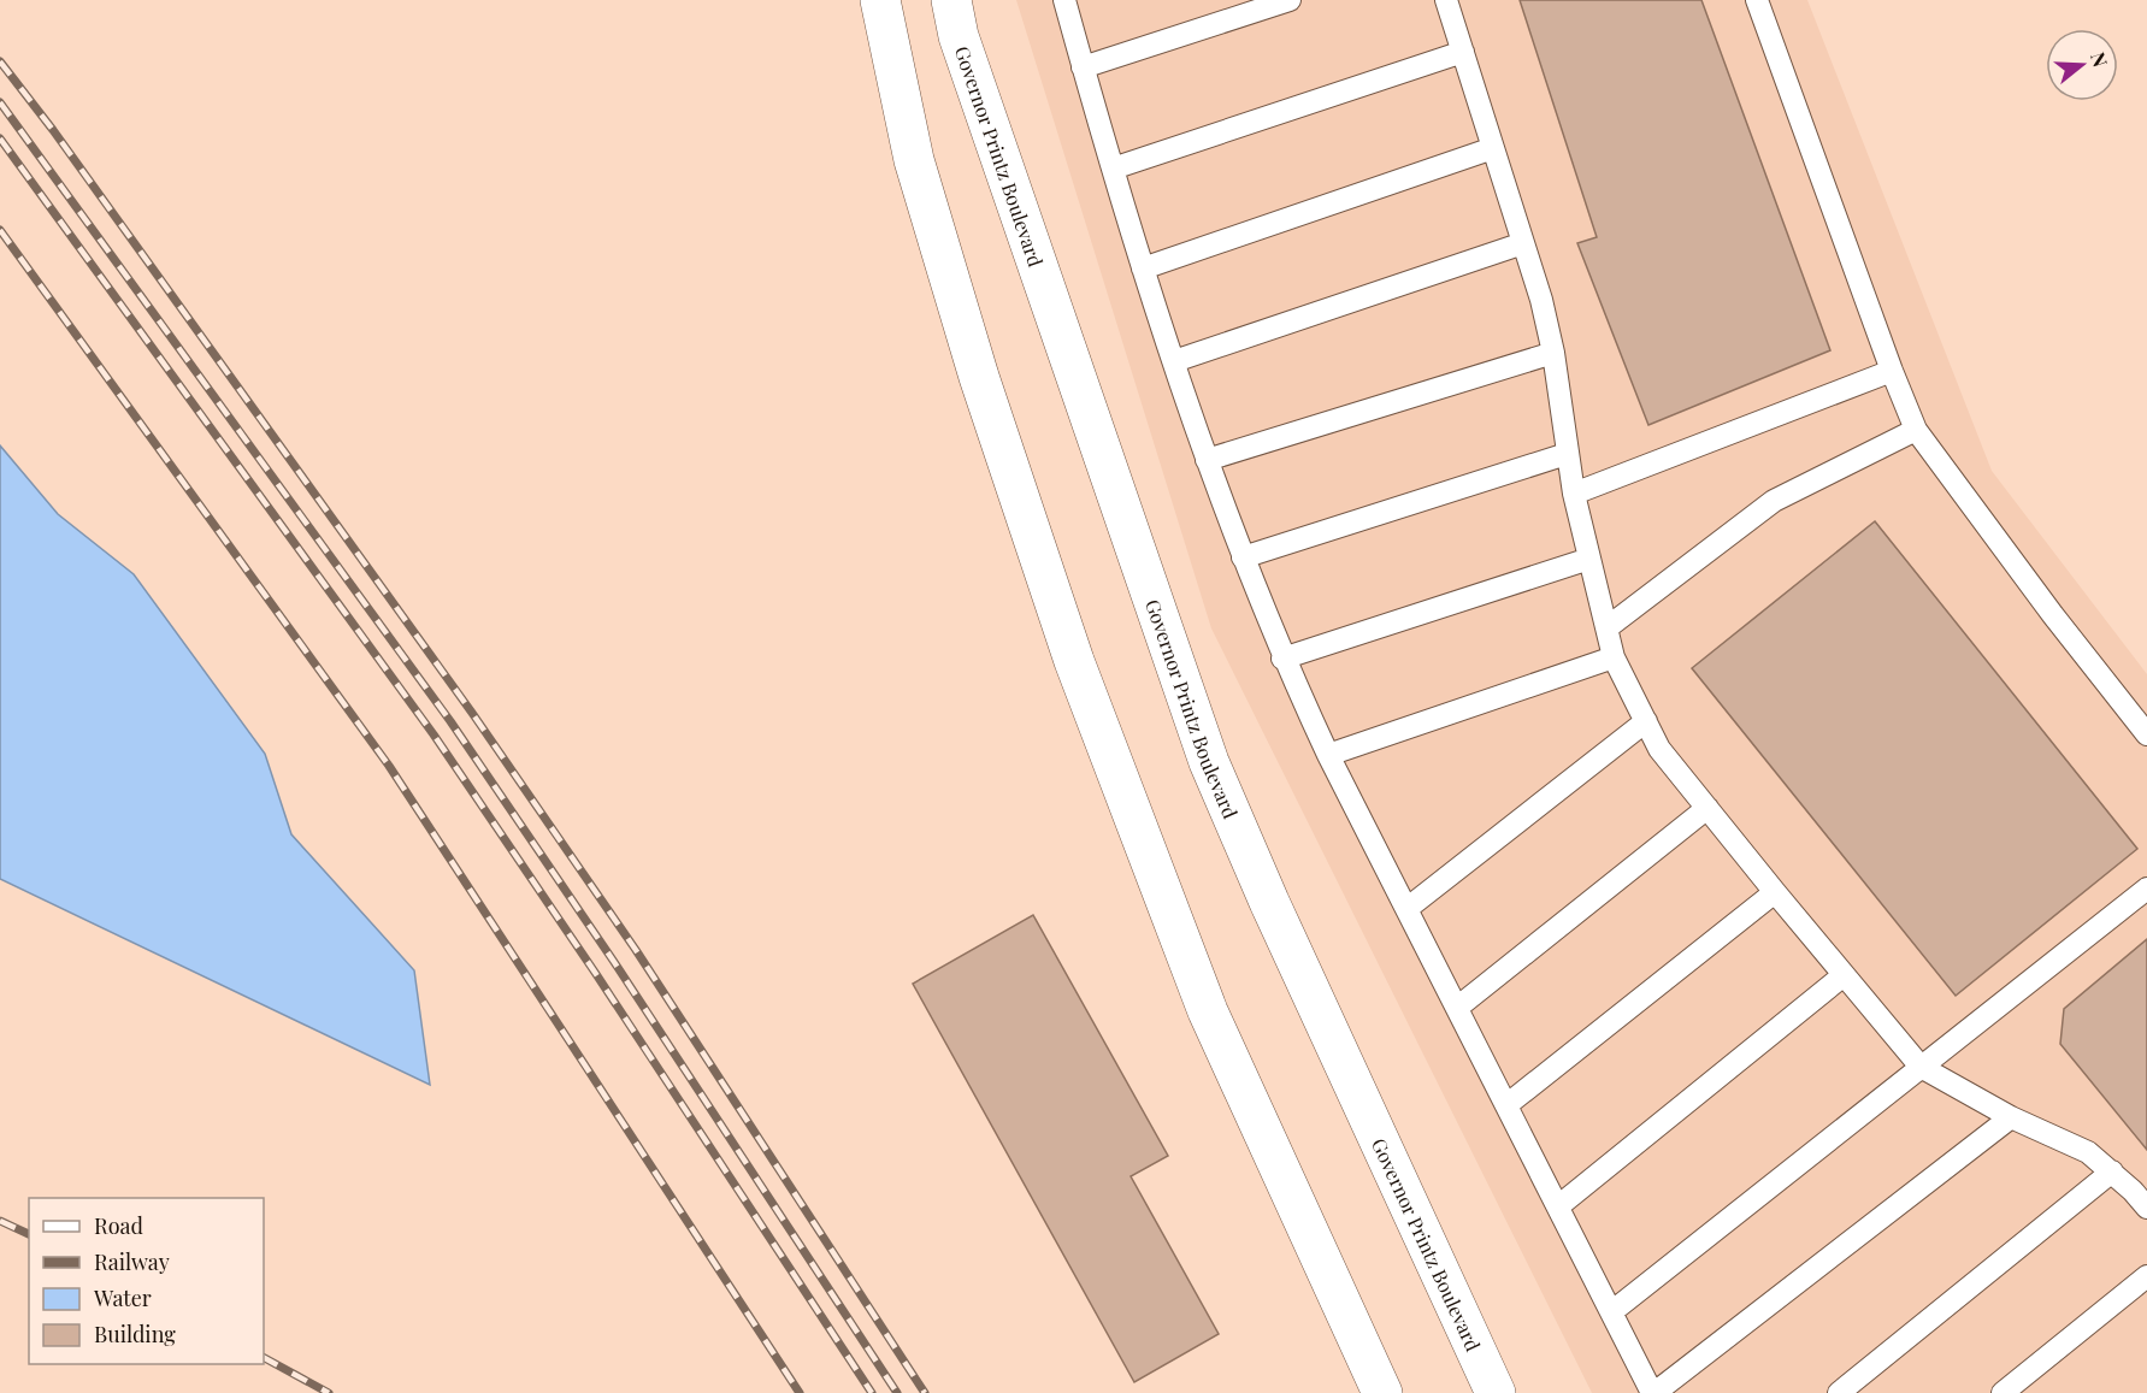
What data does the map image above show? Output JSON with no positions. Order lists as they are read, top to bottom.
{
  "streets": {
    "main road": ["Governor Printz Boulevard"]
  },
  "legend": [
    "Road",
    "Railway",
    "Water",
    "Building"
  ],
  "north": "right"
}
